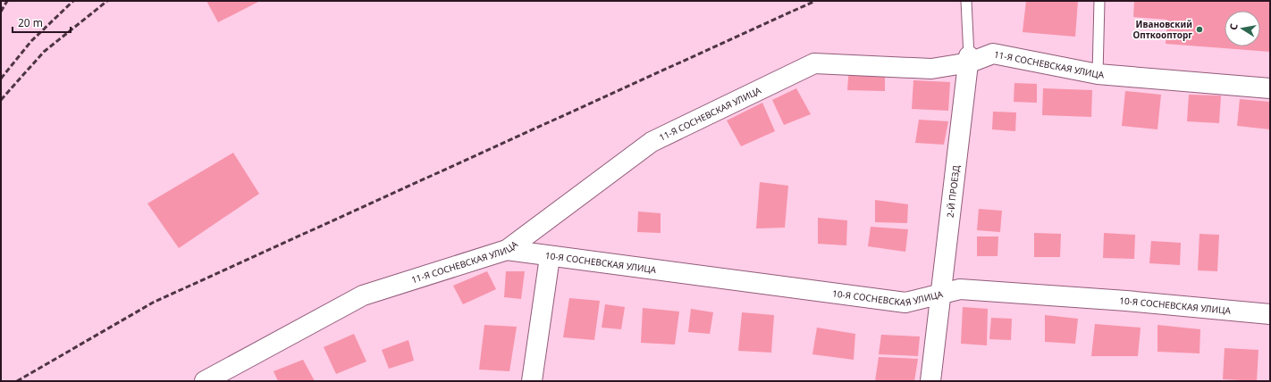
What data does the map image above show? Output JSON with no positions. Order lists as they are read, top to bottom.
{
  "streets": {
    "street": ["11-Я СОСНЕВСКАЯ УЛИЦА", "2-Й ПРОЕЗД", "10-Я СОСНЕВСКАЯ УЛИЦА"]
  },
  "crossings": [
    ["11-Я СОСНЕВСКАЯ УЛИЦА", "2-Й ПРОЕЗД"],
    ["11-Я СОСНЕВСКАЯ УЛИЦА", "10-Я СОСНЕВСКАЯ УЛИЦА"],
    ["2-Й ПРОЕЗД", "10-Я СОСНЕВСКАЯ УЛИЦА"]
  ],
  "places": ["Ивановский Опткоопторг"],
  "scale_bar": "20 m",
  "north": "left"
}
